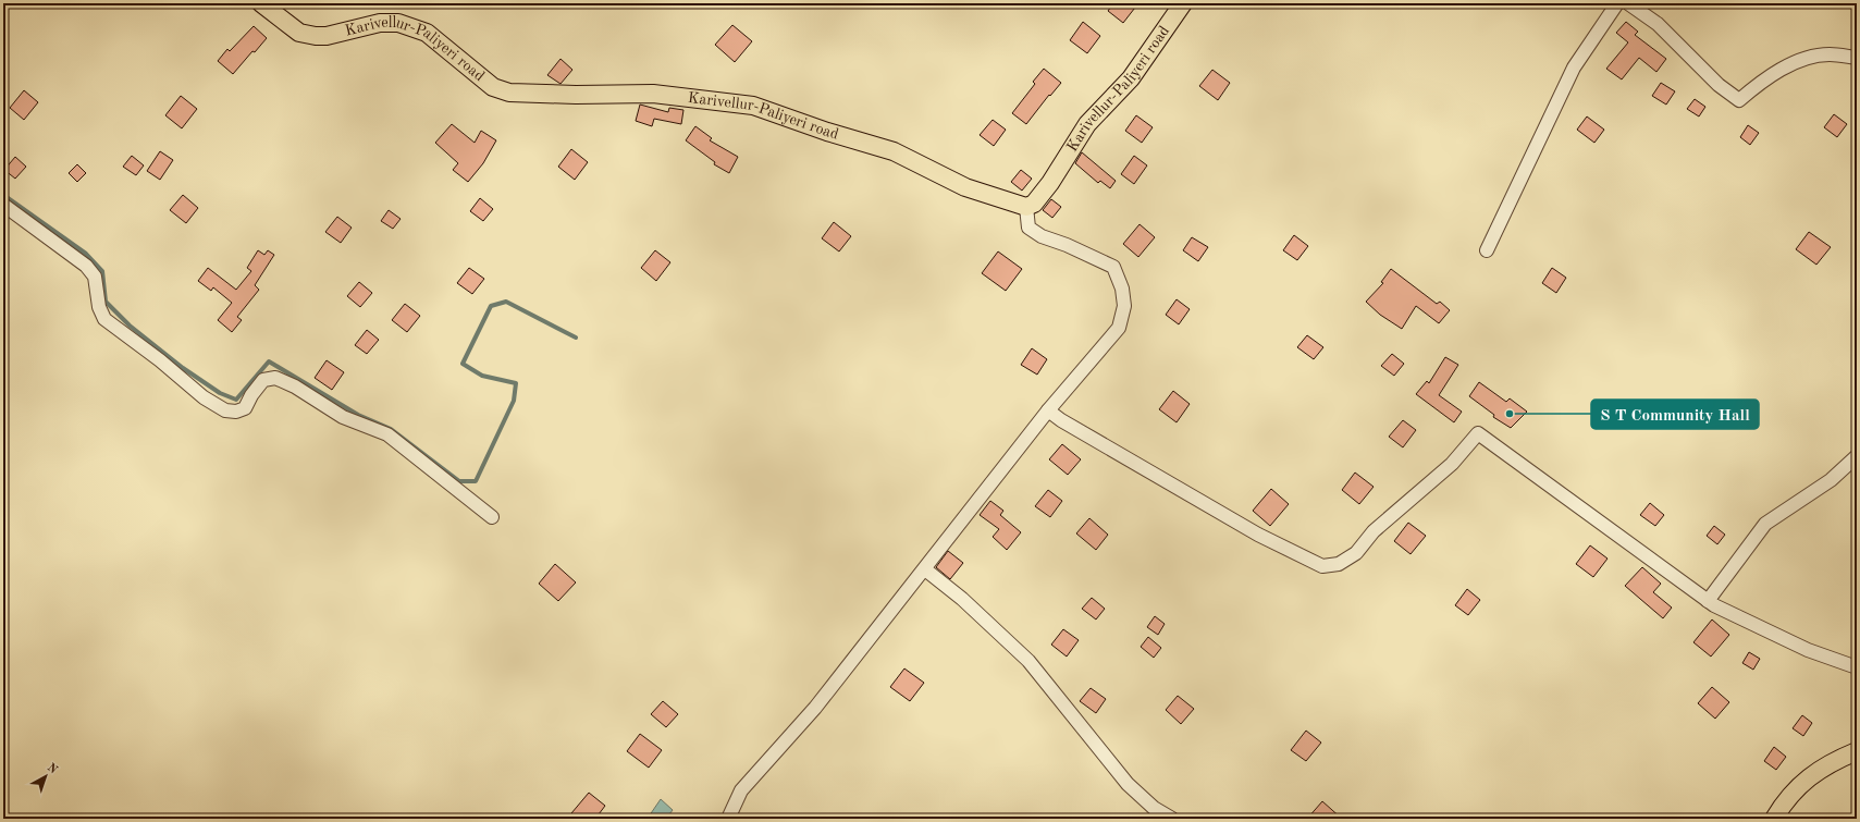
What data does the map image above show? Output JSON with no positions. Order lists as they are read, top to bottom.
{
  "streets": {
    "main road": ["Karivellur-Paliyeri road"]
  },
  "places": ["S T Community Hall"],
  "north": "top right"
}
